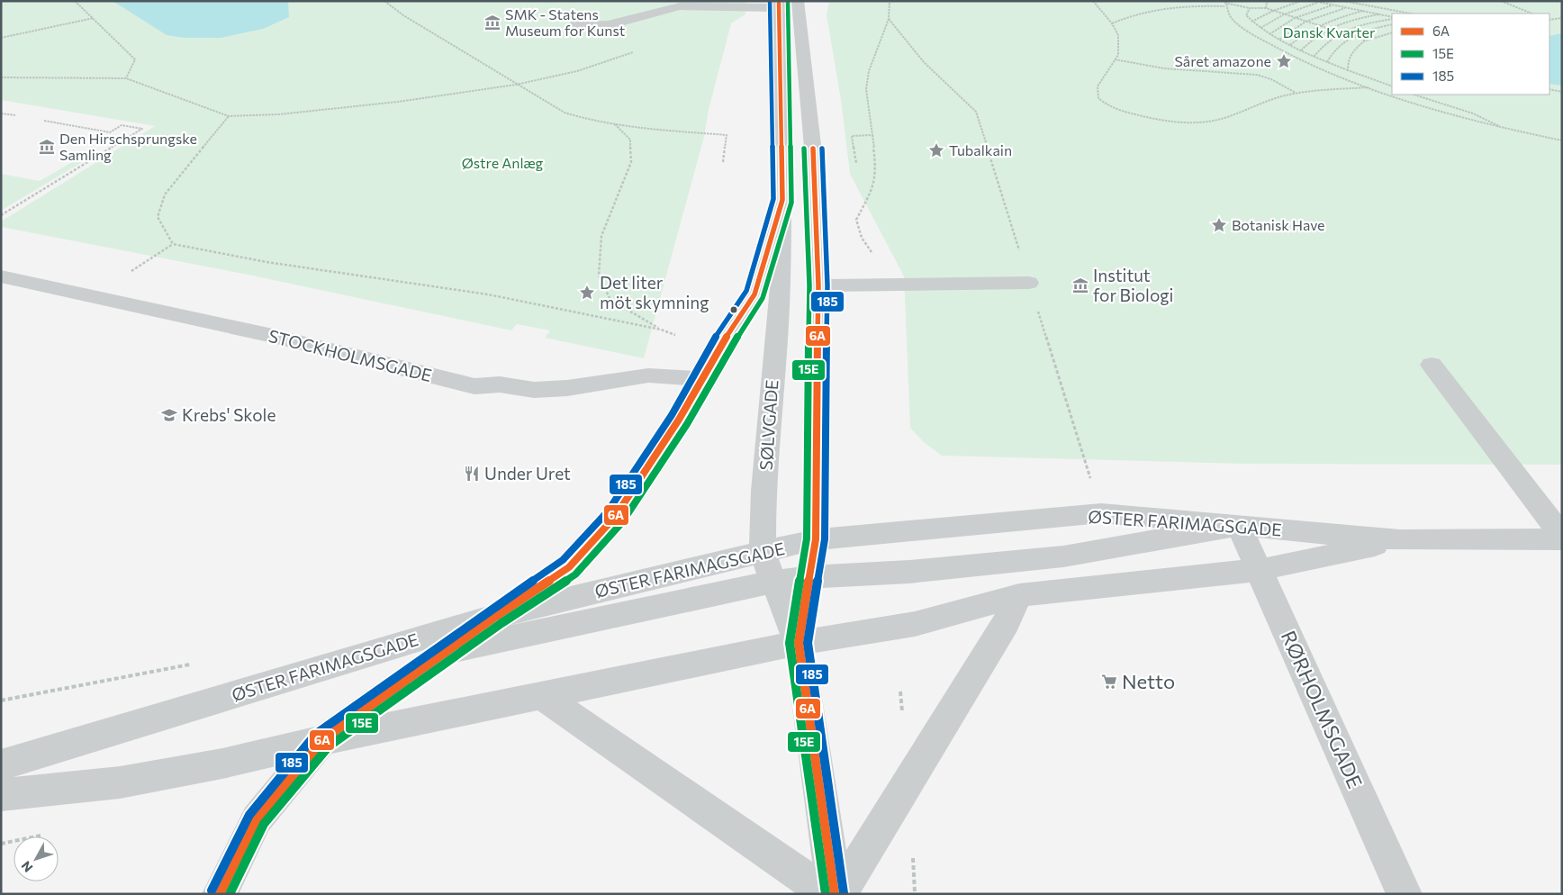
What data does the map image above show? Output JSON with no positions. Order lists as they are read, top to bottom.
{
  "streets": {
    "street": [
      "STOCKHOLMSGADE",
      "SØLVGADE",
      "ØSTER FARIMAGSGADE",
      "RØRHOLMSGADE"
    ]
  },
  "crossings": [
    ["STOCKHOLMSGADE", "SØLVGADE"],
    ["SØLVGADE", "ØSTER FARIMAGSGADE"],
    ["ØSTER FARIMAGSGADE", "RØRHOLMSGADE"]
  ],
  "parks": ["Dansk Kvarter", "Østre Anlæg"],
  "places": {
    "museum": ["SMK - Statens Museum for Kunst", "Den Hirschsprungske Samling", "Institut for Biologi"],
    "place": [
      "Såret amazone",
      "Tubalkain",
      "Botanisk Have",
      "Det liter möt skymning"
    ],
    "school or university": ["Krebs' Skole"],
    "restaurant": ["Under Uret"],
    "supermarket": ["Netto"]
  },
  "lines": ["transit line 6A", "transit line 15E", "transit line 185"],
  "legend": ["6A", "15E", "185"],
  "north": "bottom left"
}
